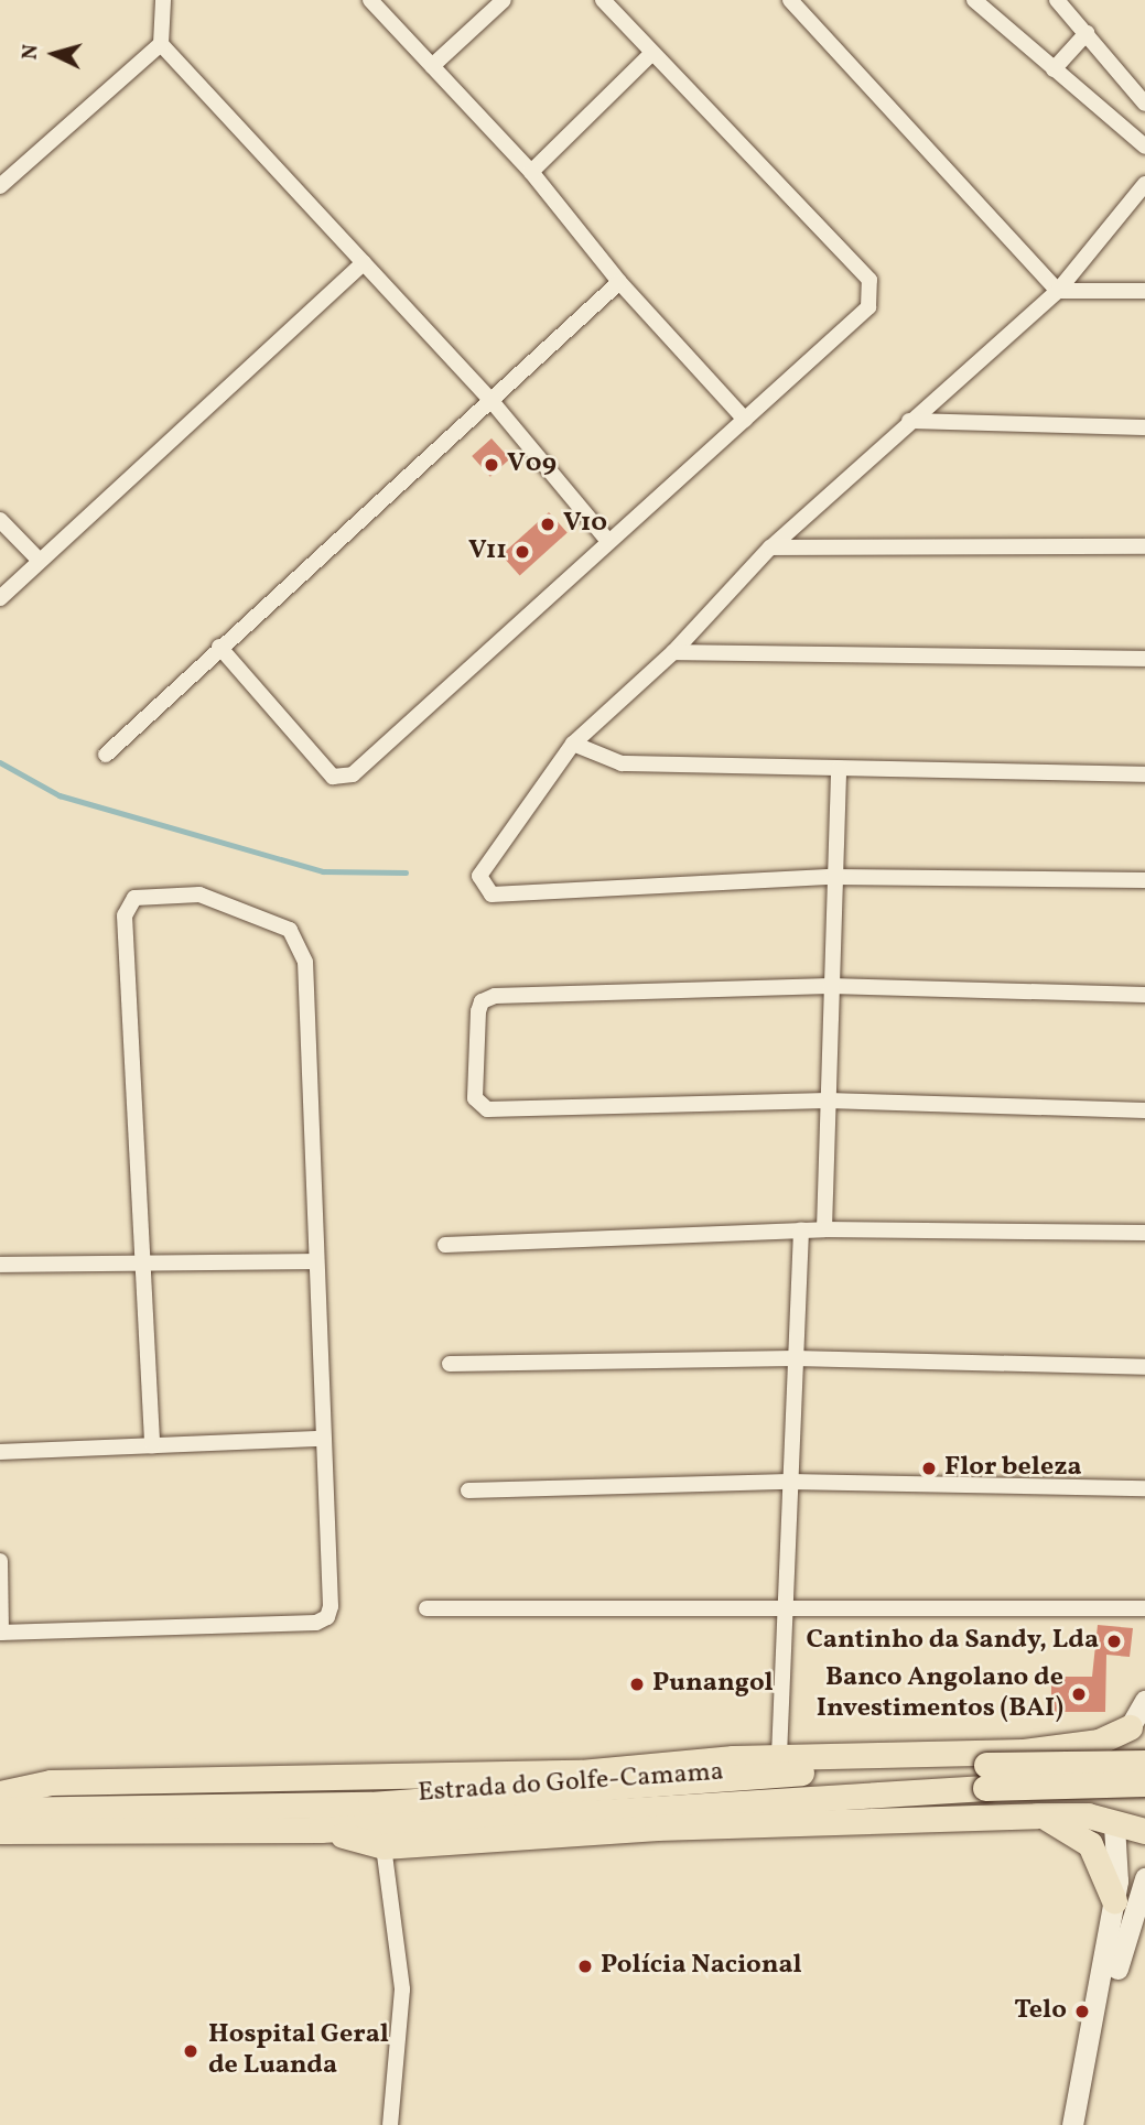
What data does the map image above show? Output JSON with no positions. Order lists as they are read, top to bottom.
{
  "streets": {
    "highway": ["Estrada do Golfe-Camama"]
  },
  "places": [
    "V09",
    "V10",
    "V11",
    "Flor beleza",
    "Cantinho da Sandy, Lda",
    "Punangol",
    "Banco Angolano de Investimentos (BAI)",
    "Polícia Nacional",
    "Telo",
    "Hospital Geral de Luanda"
  ],
  "north": "left"
}
